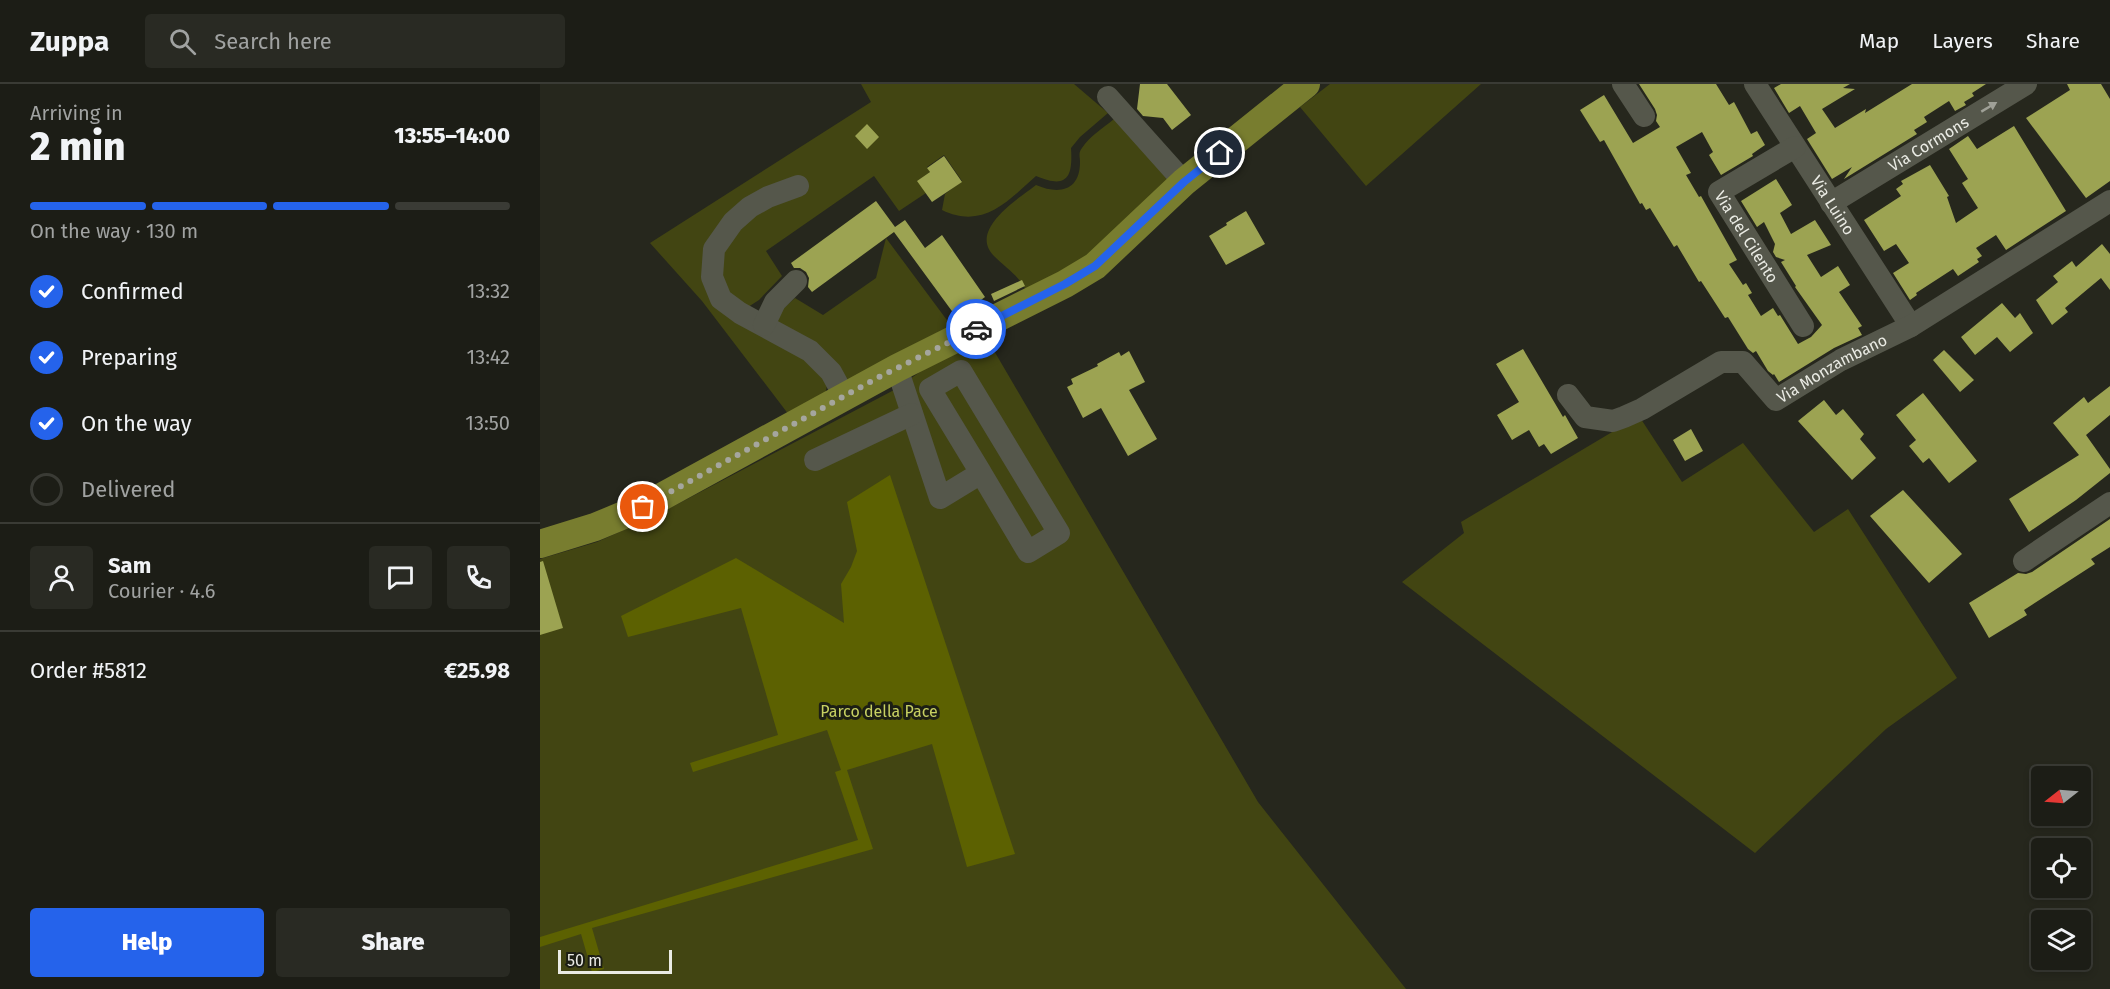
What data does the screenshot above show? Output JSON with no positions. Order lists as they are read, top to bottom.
{
  "streets": {
    "street": [
      "Via Cormons",
      "Via Luino",
      "Via del Cilento",
      "Via Monzambano"
    ]
  },
  "crossings": [
    ["Via Cormons", "Via Luino"],
    ["Via Luino", "Via del Cilento"],
    ["Via Luino", "Via Monzambano"]
  ],
  "one_way": ["Via Cormons"],
  "parks": ["Parco della Pace"],
  "scale_bar": "50 m",
  "north": "left",
  "page": {
    "header": "Zuppa",
    "search": "Search here",
    "nav": ["Map", "Layers", "Share"],
    "heading": ["2 min", "Arriving in", "13:55–14:00"],
    "panel": [
      "Sam",
      "Courier · 4.6",
      "Order #5812",
      "€25.98"
    ],
    "bar": "On the way · 130 m",
    "list": [
      ["Confirmed", "13:32"],
      ["Preparing", "13:42"],
      ["On the way", "13:50"],
      "Delivered"
    ],
    "buttons": ["Help", "Share"],
    "scale": "50 m"
  }
}
